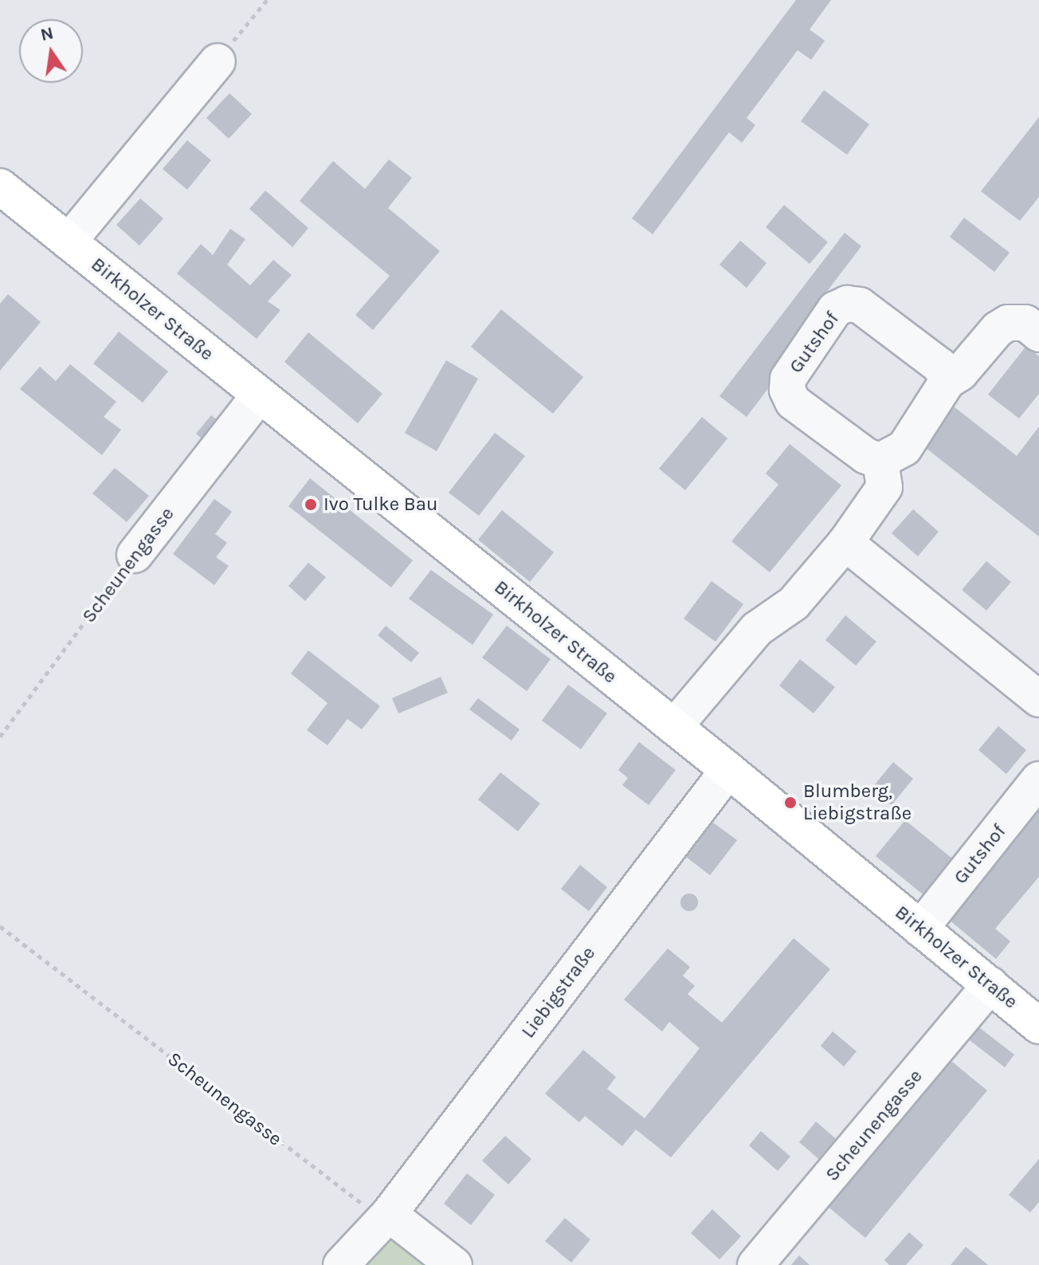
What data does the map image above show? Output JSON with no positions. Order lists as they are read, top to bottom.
{
  "streets": {
    "main road": ["Birkholzer Straße"],
    "street": ["Gutshof", "Scheunengasse", "Liebigstraße"]
  },
  "crossings": [
    ["Birkholzer Straße", "Gutshof"],
    ["Birkholzer Straße", "Scheunengasse"],
    ["Birkholzer Straße", "Liebigstraße"],
    ["Scheunengasse", "Liebigstraße"]
  ],
  "places": ["Ivo Tulke Bau", "Blumberg, Liebigstraße"],
  "north": "top"
}
